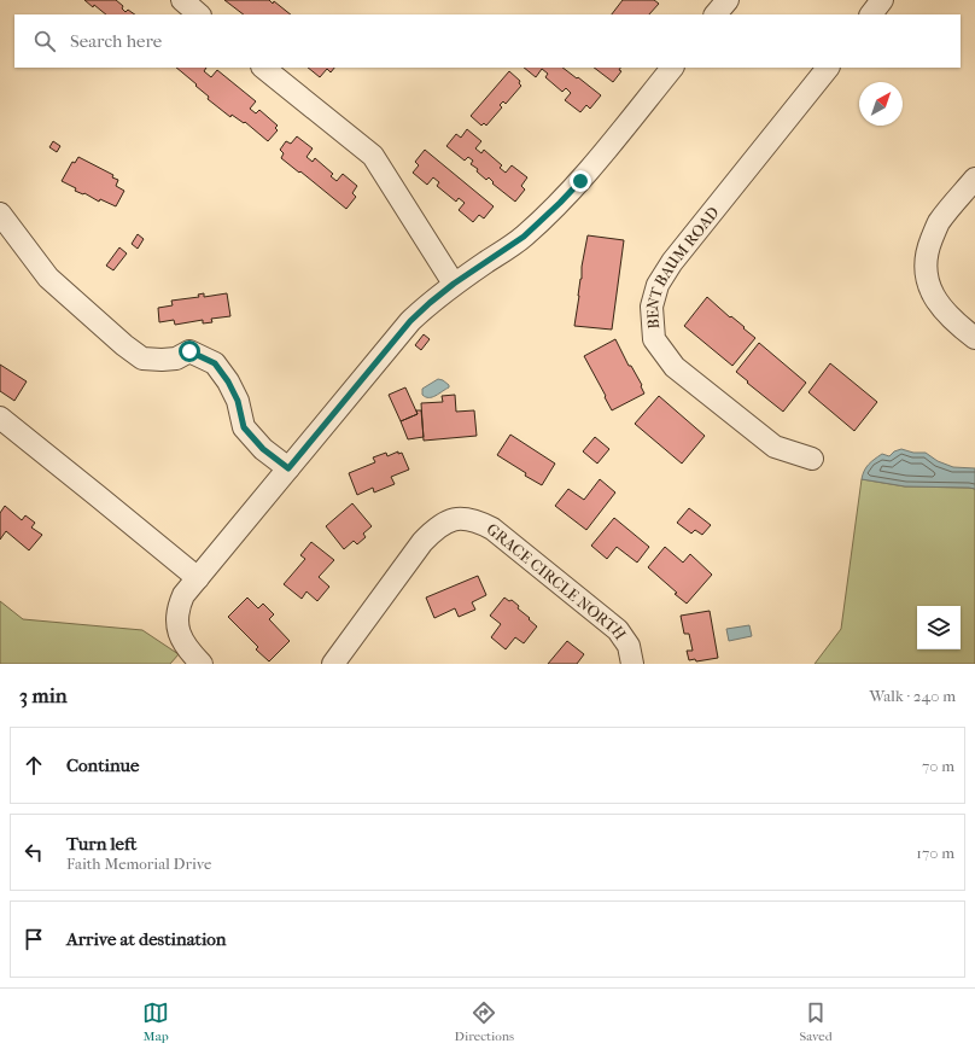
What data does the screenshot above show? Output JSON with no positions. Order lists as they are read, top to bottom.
{
  "streets": {
    "street": ["BENT BAUM ROAD", "GRACE CIRCLE NORTH"]
  },
  "north": "top right",
  "page": {
    "search": "Search here",
    "heading": ["3 min", "Walk · 240 m"],
    "list": [
      ["Continue", "70 m"],
      ["Turn left", "Faith Memorial Drive", "170 m"],
      "Arrive at destination"
    ],
    "nav": ["Map", "Directions", "Saved"]
  }
}
